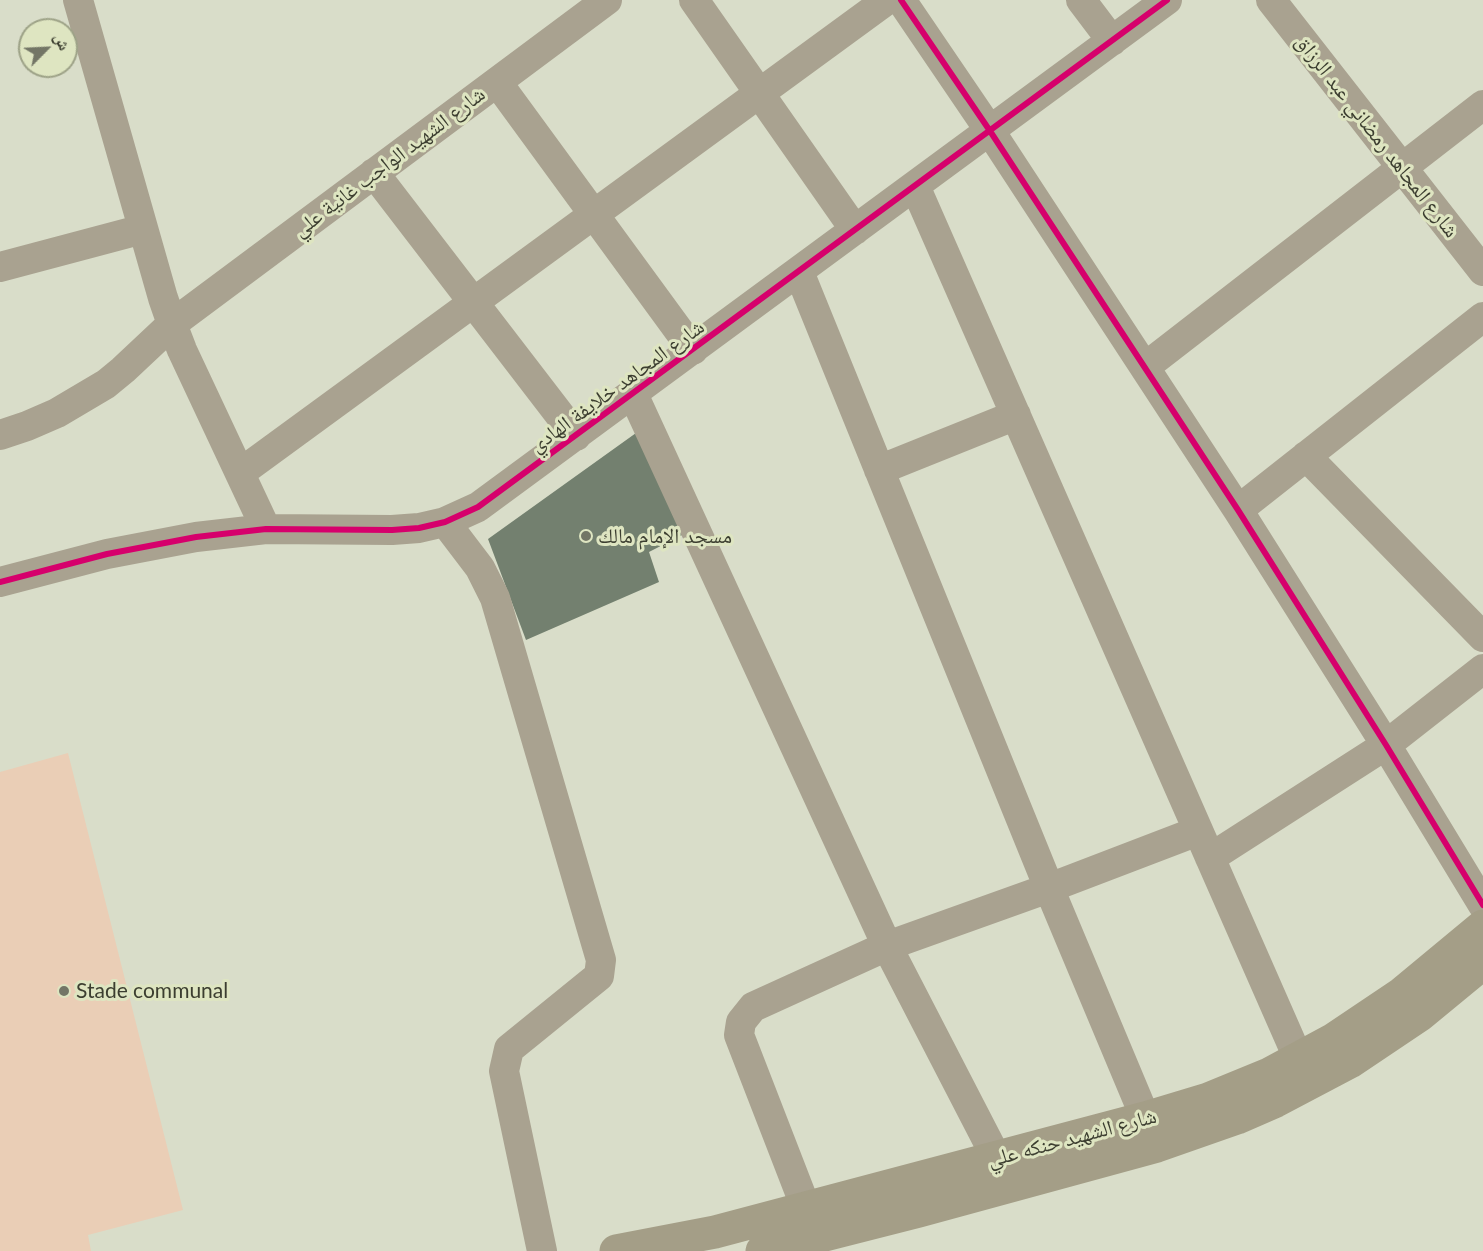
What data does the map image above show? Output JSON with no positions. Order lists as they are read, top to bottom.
{
  "streets": {
    "main road": ["شارع الشهيد حنكه علي"],
    "street": ["شارع المجاهد رمضاني عبد الرزاق", "شارع الشهيد الواجب غانية علي", "شارع المجاهد خلايفة الهادي"]
  },
  "places": ["مسجد الإمام مالك", "Stade communal"],
  "north": "top right"
}
